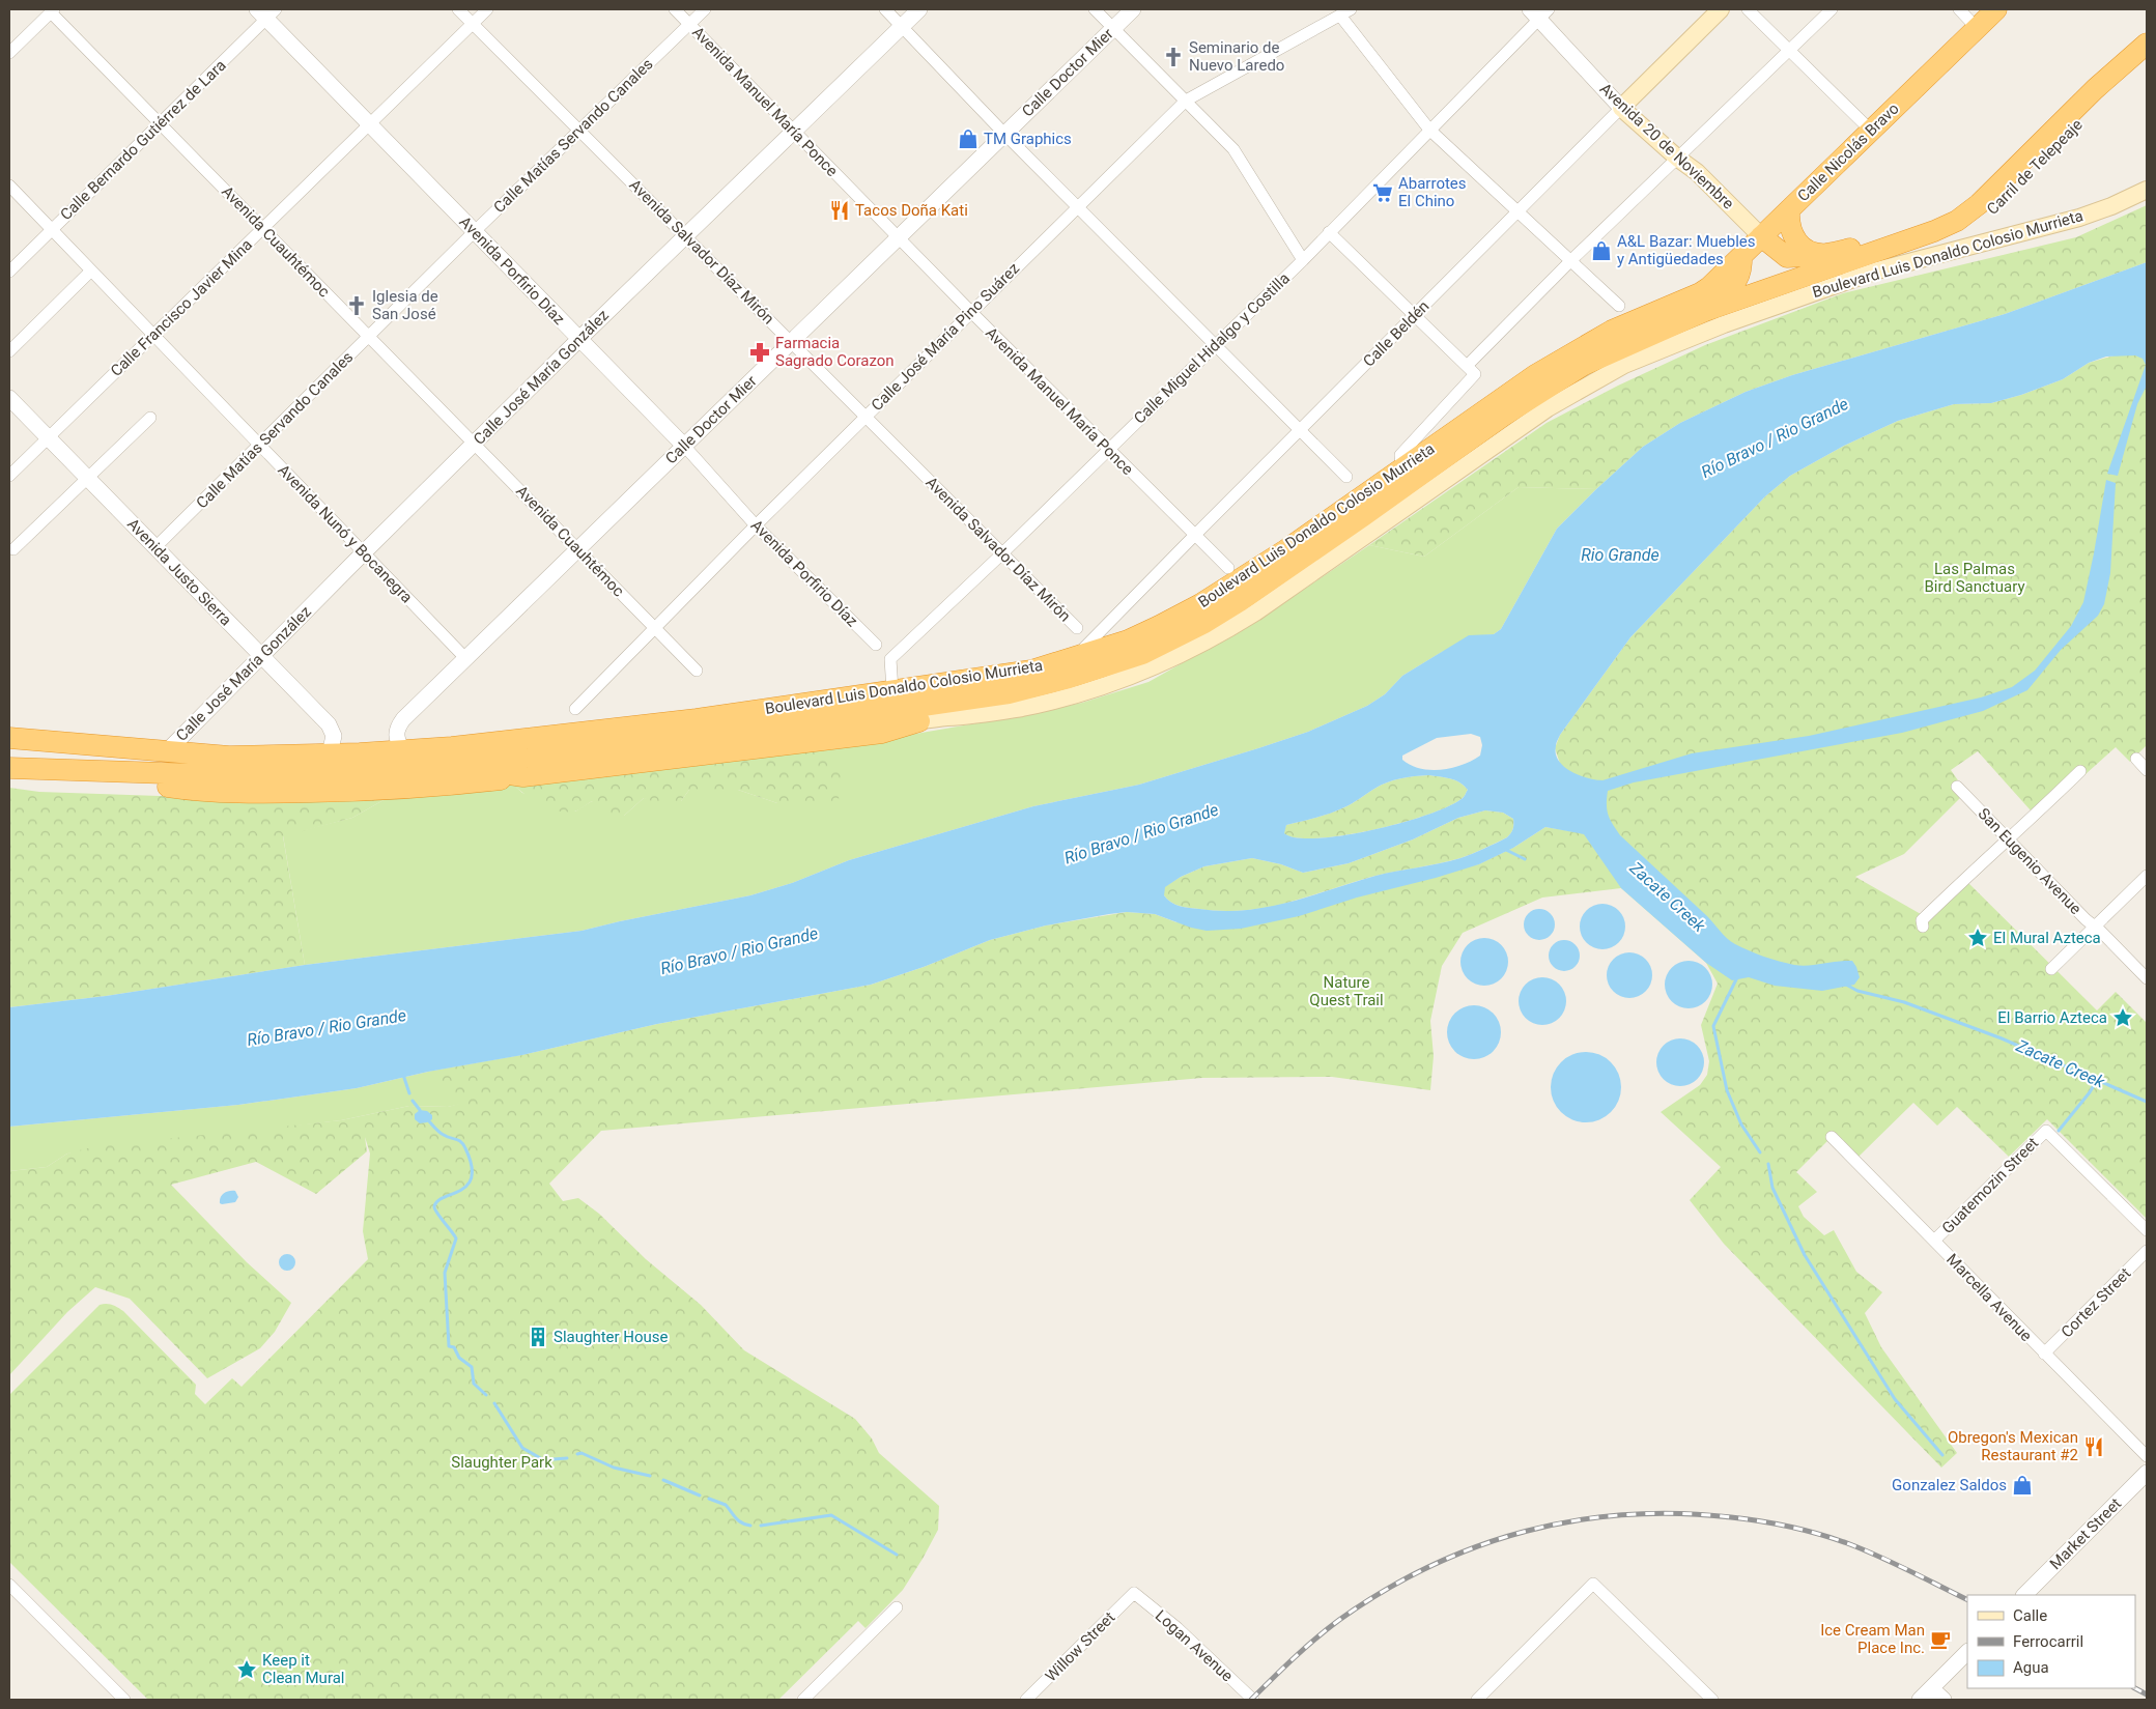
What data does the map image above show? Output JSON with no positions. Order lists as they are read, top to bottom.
{
  "streets": {
    "highway": ["Calle Nicolás Bravo", "Carril de Telepeaje", "Boulevard Luis Donaldo Colosio Murrieta"],
    "main road": ["Avenida 20 de Noviembre", "Calle Beldén"],
    "street": [
      "Calle Doctor Mier",
      "Avenida Manuel María Ponce",
      "Calle Matías Servando Canales",
      "Calle Bernardo Gutiérrez de Lara",
      "Avenida Cuauhtémoc",
      "Avenida Salvador Díaz Mirón",
      "Avenida Porfirio Díaz",
      "Calle Francisco Javier Mina",
      "Calle José María Pino Suárez",
      "Calle Miguel Hidalgo y Costilla",
      "Calle José María González",
      "Avenida Nunó y Bocanegra",
      "Avenida Justo Sierra",
      "San Eugenio Avenue",
      "Guatemozin Street",
      "Marcella Avenue",
      "Cortez Street",
      "Market Street",
      "Logan Avenue",
      "Willow Street"
    ]
  },
  "crossings": [
    ["Calle Doctor Mier", "Avenida Manuel María Ponce"],
    ["Calle Doctor Mier", "Avenida Cuauhtémoc"],
    ["Calle Doctor Mier", "Avenida Salvador Díaz Mirón"],
    ["Calle Doctor Mier", "Boulevard Luis Donaldo Colosio Murrieta"],
    ["Calle Doctor Mier", "Avenida Porfirio Díaz"],
    ["Calle Doctor Mier", "Avenida Nunó y Bocanegra"],
    ["Avenida Manuel María Ponce", "Calle Matías Servando Canales"],
    ["Avenida Manuel María Ponce", "Calle Beldén"],
    ["Avenida Manuel María Ponce", "Calle José María Pino Suárez"],
    ["Avenida Manuel María Ponce", "Calle Miguel Hidalgo y Costilla"],
    ["Avenida Manuel María Ponce", "Calle José María González"],
    ["Calle Matías Servando Canales", "Avenida Cuauhtémoc"],
    ["Calle Matías Servando Canales", "Avenida Salvador Díaz Mirón"],
    ["Calle Matías Servando Canales", "Avenida Porfirio Díaz"],
    ["Calle Matías Servando Canales", "Avenida Nunó y Bocanegra"],
    ["Calle Matías Servando Canales", "Avenida Justo Sierra"],
    ["Calle Bernardo Gutiérrez de Lara", "Avenida Cuauhtémoc"],
    ["Calle Bernardo Gutiérrez de Lara", "Avenida Porfirio Díaz"],
    ["Calle Bernardo Gutiérrez de Lara", "Avenida Nunó y Bocanegra"],
    ["Avenida 20 de Noviembre", "Calle Nicolás Bravo"],
    ["Avenida 20 de Noviembre", "Calle Beldén"],
    ["Avenida 20 de Noviembre", "Calle Miguel Hidalgo y Costilla"],
    ["Calle Nicolás Bravo", "Boulevard Luis Donaldo Colosio Murrieta"],
    ["Carril de Telepeaje", "Boulevard Luis Donaldo Colosio Murrieta"],
    ["Avenida Cuauhtémoc", "Calle Francisco Javier Mina"],
    ["Avenida Cuauhtémoc", "Calle José María Pino Suárez"],
    ["Avenida Cuauhtémoc", "Calle José María González"],
    ["Avenida Salvador Díaz Mirón", "Calle Francisco Javier Mina"],
    ["Avenida Salvador Díaz Mirón", "Calle José María Pino Suárez"],
    ["Avenida Salvador Díaz Mirón", "Calle Miguel Hidalgo y Costilla"],
    ["Avenida Salvador Díaz Mirón", "Calle José María González"],
    ["Boulevard Luis Donaldo Colosio Murrieta", "Calle Beldén"],
    ["Boulevard Luis Donaldo Colosio Murrieta", "Calle Miguel Hidalgo y Costilla"],
    ["Boulevard Luis Donaldo Colosio Murrieta", "Calle José María González"],
    ["Boulevard Luis Donaldo Colosio Murrieta", "Avenida Justo Sierra"],
    ["Avenida Porfirio Díaz", "Calle Francisco Javier Mina"],
    ["Avenida Porfirio Díaz", "Calle José María Pino Suárez"],
    ["Avenida Porfirio Díaz", "Calle José María González"],
    ["Calle Francisco Javier Mina", "Avenida Nunó y Bocanegra"],
    ["Calle Francisco Javier Mina", "Avenida Justo Sierra"],
    ["Calle José María González", "Avenida Nunó y Bocanegra"],
    ["Calle José María González", "Avenida Justo Sierra"],
    ["Guatemozin Street", "Marcella Avenue"],
    ["Marcella Avenue", "Cortez Street"],
    ["Logan Avenue", "Willow Street"]
  ],
  "water": ["Río Bravo / Rio Grande", "Rio Grande", "Zacate Creek"],
  "parks": ["Las Palmas Bird Sanctuary", "Nature Quest Trail", "Slaughter Park"],
  "places": {
    "church": ["Seminario de Nuevo Laredo", "Iglesia de San José"],
    "shop": ["TM Graphics", "A&L Bazar: Muebles y Antigüedades", "Gonzalez Saldos"],
    "supermarket": ["Abarrotes El Chino"],
    "restaurant": ["Tacos Doña Kati", "Obregon's Mexican Restaurant #2"],
    "pharmacy": ["Farmacia Sagrado Corazon"],
    "place": ["El Mural Azteca", "El Barrio Azteca", "Keep it Clean Mural"],
    "building": ["Slaughter House"],
    "cafe": ["Ice Cream Man Place Inc."]
  },
  "legend": ["Calle", "Ferrocarril", "Agua"]
}
